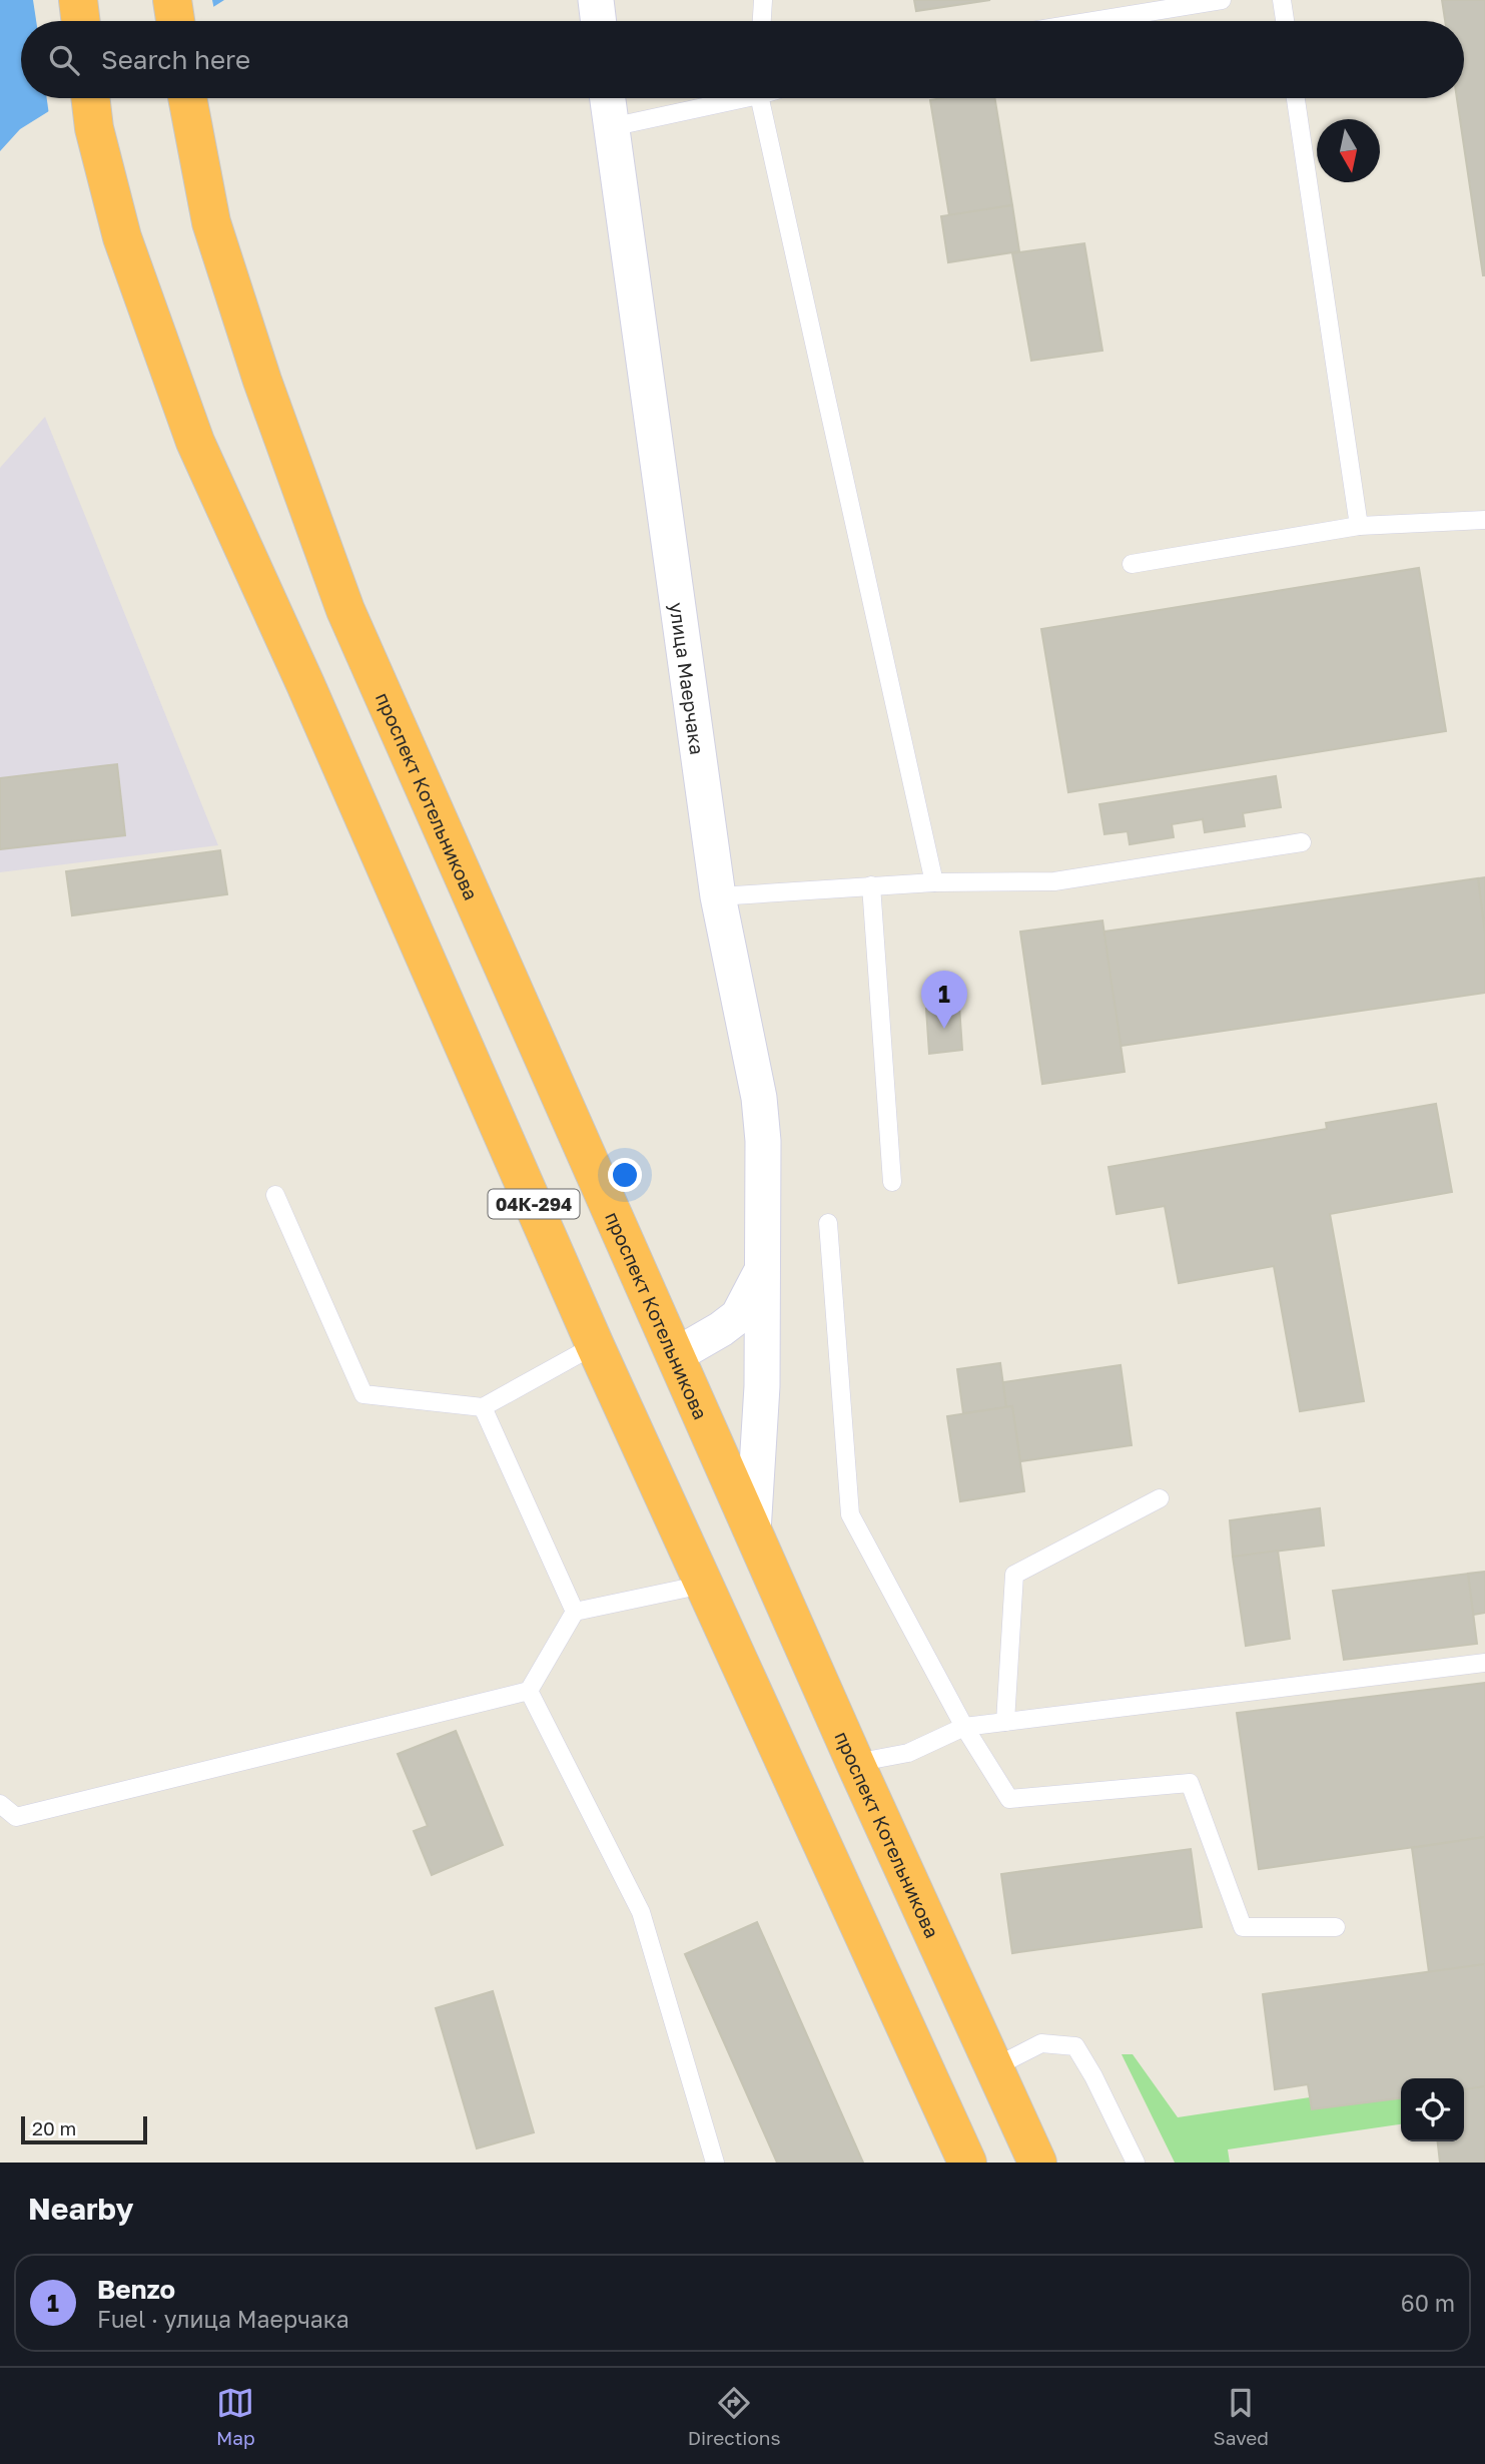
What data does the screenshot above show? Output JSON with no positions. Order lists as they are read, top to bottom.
{
  "streets": {
    "highway": ["проспект Котельникова", "04К-294"],
    "street": ["улица Маерчака"]
  },
  "crossings": [
    ["улица Маерчака", "проспект Котельникова"]
  ],
  "scale_bar": "20 m",
  "north": "bottom",
  "page": {
    "search": "Search here",
    "pins": "1",
    "scale": "20 m",
    "heading": "Nearby",
    "list": [
      {
        "mark": "1",
        "name": "Benzo",
        "note": "Fuel · улица Маерчака",
        "value": "60 m"
      }
    ],
    "nav": ["Map", "Directions", "Saved"]
  }
}
